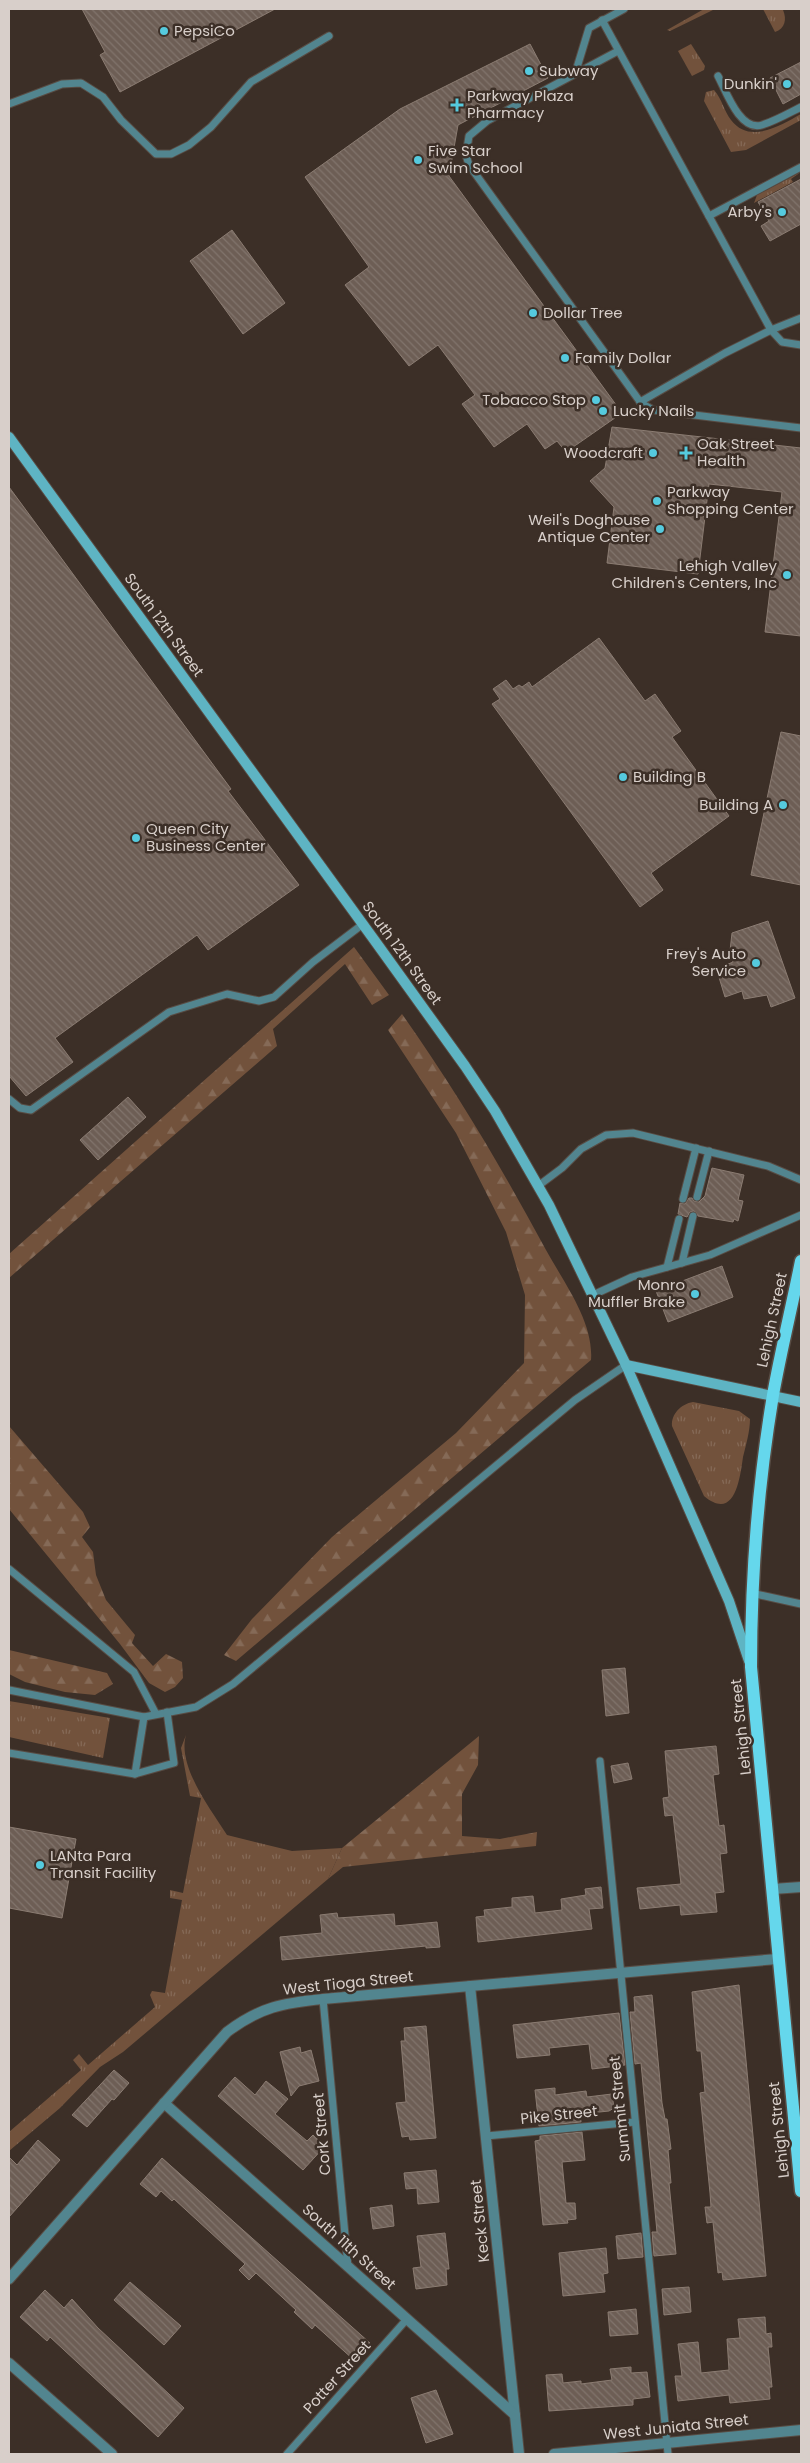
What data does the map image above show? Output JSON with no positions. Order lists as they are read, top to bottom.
{
  "streets": {
    "main road": ["Lehigh Street"],
    "street": [
      "South 12th Street",
      "West Tioga Street",
      "Keck Street",
      "South 11th Street",
      "West Juniata Street"
    ],
    "lane": [
      "Summit Street",
      "Pike Street",
      "Cork Street",
      "Potter Street"
    ]
  },
  "crossings": [
    ["South 12th Street", "Lehigh Street"],
    ["Lehigh Street", "West Tioga Street"],
    ["West Tioga Street", "Summit Street"],
    ["West Tioga Street", "Cork Street"],
    ["West Tioga Street", "Keck Street"],
    ["West Tioga Street", "South 11th Street"],
    ["Summit Street", "Pike Street"],
    ["Summit Street", "West Juniata Street"],
    ["Pike Street", "Keck Street"],
    ["Cork Street", "South 11th Street"],
    ["Keck Street", "South 11th Street"],
    ["South 11th Street", "Potter Street"]
  ],
  "places": {
    "other": [
      "PepsiCo",
      "Subway",
      "Dunkin'",
      "Five Star Swim School",
      "Arby's",
      "Dollar Tree",
      "Family Dollar",
      "Tobacco Stop",
      "Lucky Nails",
      "Woodcraft",
      "Parkway Shopping Center",
      "Weil's Doghouse Antique Center",
      "Lehigh Valley Children's Centers, Inc",
      "Building B",
      "Building A",
      "Queen City Business Center",
      "Frey's Auto Service",
      "Monro Muffler Brake",
      "LANta Para Transit Facility"
    ],
    "health": ["Parkway Plaza Pharmacy", "Oak Street Health"]
  }
}
